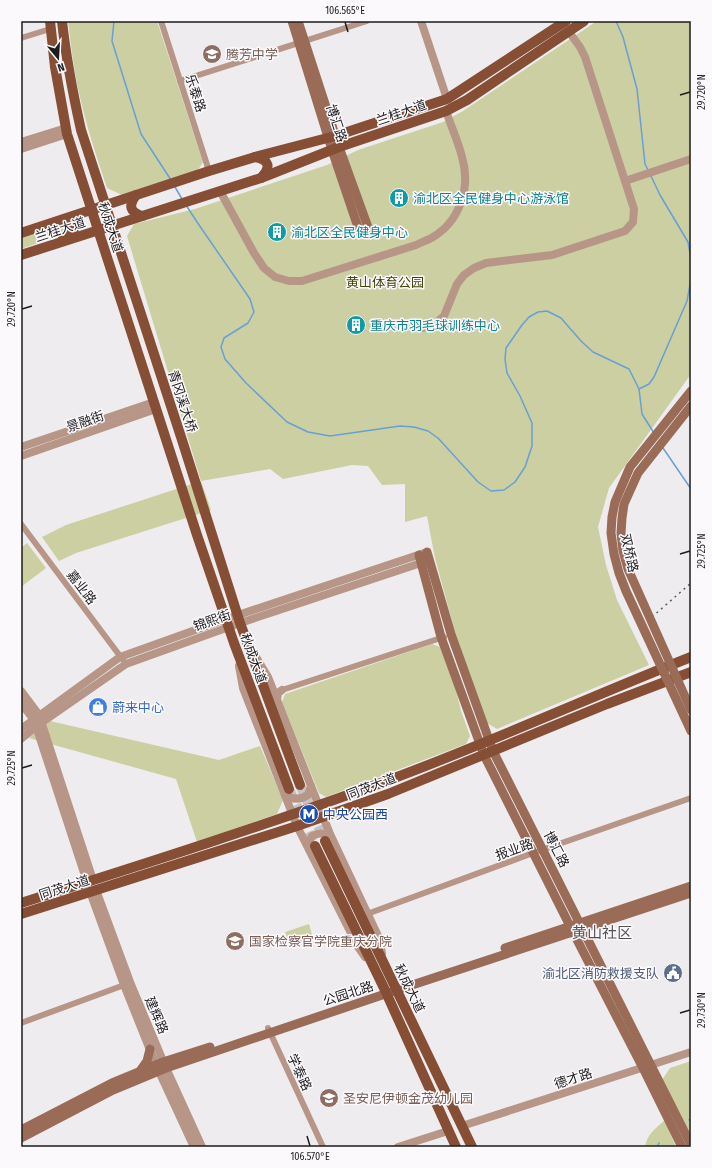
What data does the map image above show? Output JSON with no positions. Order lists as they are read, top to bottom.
{
  "streets": {
    "main road": [
      "兰桂大道",
      "博汇路",
      "秋成大道",
      "青冈溪大桥",
      "双桥路",
      "同茂大道",
      "公园北路"
    ],
    "street": [
      "乐泰路",
      "景融街",
      "嘉业路",
      "锦熙街",
      "报业路",
      "建辉路",
      "学泰路",
      "德才路"
    ]
  },
  "crossings": [
    ["乐泰路", "兰桂大道"],
    ["兰桂大道", "博汇路"],
    ["兰桂大道", "秋成大道"],
    ["博汇路", "锦熙街"],
    ["博汇路", "同茂大道"],
    ["博汇路", "报业路"],
    ["博汇路", "公园北路"],
    ["博汇路", "德才路"],
    ["秋成大道", "青冈溪大桥"],
    ["秋成大道", "景融街"],
    ["秋成大道", "锦熙街"],
    ["秋成大道", "公园北路"],
    ["秋成大道", "德才路"],
    ["嘉业路", "锦熙街"],
    ["同茂大道", "建辉路"],
    ["公园北路", "建辉路"],
    ["公园北路", "学泰路"]
  ],
  "districts": ["黄山社区"],
  "parks": ["黄山体育公园"],
  "places": {
    "school or university": ["腾芳中学", "国家检察官学院重庆分院", "圣安尼伊顿金茂幼儿园"],
    "building": ["渝北区全民健身中心游泳馆", "渝北区全民健身中心", "重庆市羽毛球训练中心"],
    "shop": ["蔚来中心"],
    "metro station": ["中央公园西"],
    "public building": ["渝北区消防救援支队"]
  },
  "north": "bottom",
  "coordinates": [
    "106.565°E",
    "29.720°N",
    "29.725°N",
    "29.730°N",
    "106.570°E"
  ]
}
